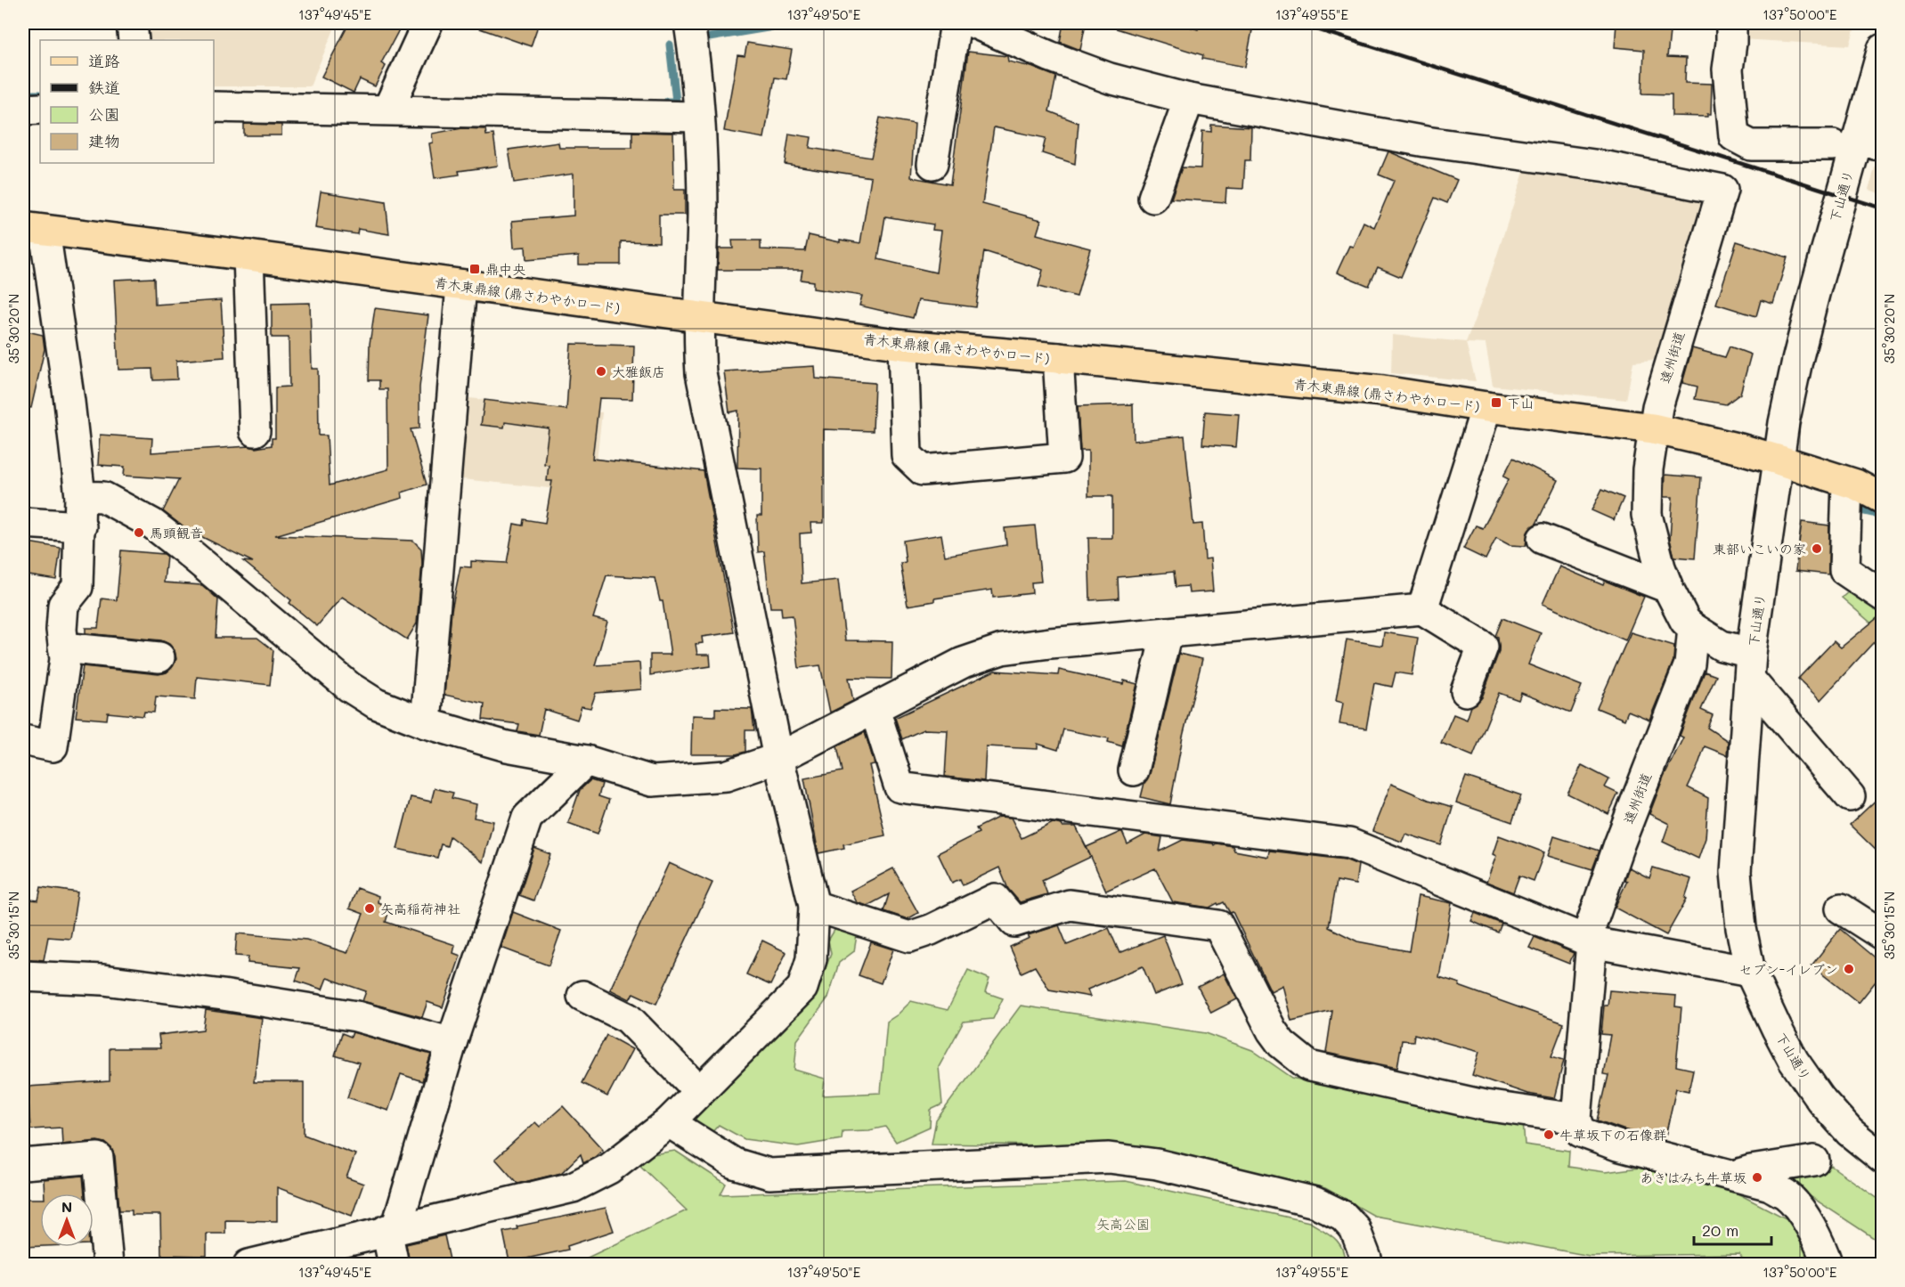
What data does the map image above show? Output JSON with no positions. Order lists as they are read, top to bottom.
{
  "streets": {
    "main road": ["青木東鼎線 (鼎さわやかロード)"],
    "street": ["下山通り", "遠州街道"]
  },
  "crossings": [
    ["下山通り", "青木東鼎線 (鼎さわやかロード)"],
    ["青木東鼎線 (鼎さわやかロード)", "遠州街道"]
  ],
  "parks": ["矢高公園"],
  "places": {
    "transit": ["鼎中央", "下山"],
    "other": [
      "大雅飯店",
      "馬頭観音",
      "東部いこいの家",
      "矢高稲荷神社",
      "セブン-イレブン",
      "牛草坂下の石像群",
      "あきはみち牛草坂"
    ]
  },
  "legend": [
    "道路",
    "鉄道",
    "公園",
    "建物"
  ],
  "scale_bar": "20 m",
  "north": "top",
  "coordinates": [
    "137°49'45\"E",
    "137°49'50\"E",
    "137°49'55\"E",
    "137°50'00\"E",
    "35°30'20\"N",
    "35°30'15\"N"
  ]
}
